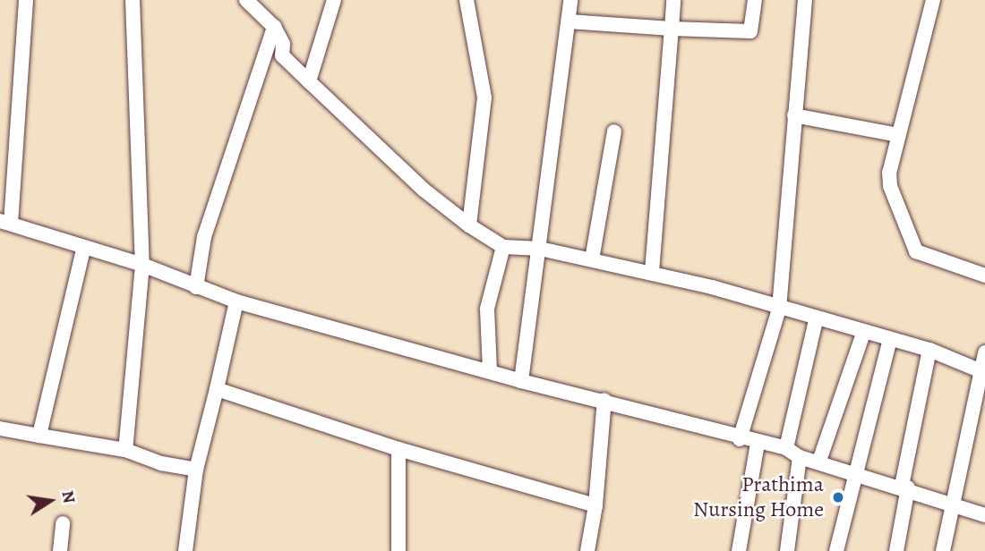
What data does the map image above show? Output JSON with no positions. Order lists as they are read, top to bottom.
{
  "places": ["Prathima Nursing Home"],
  "north": "right"
}
